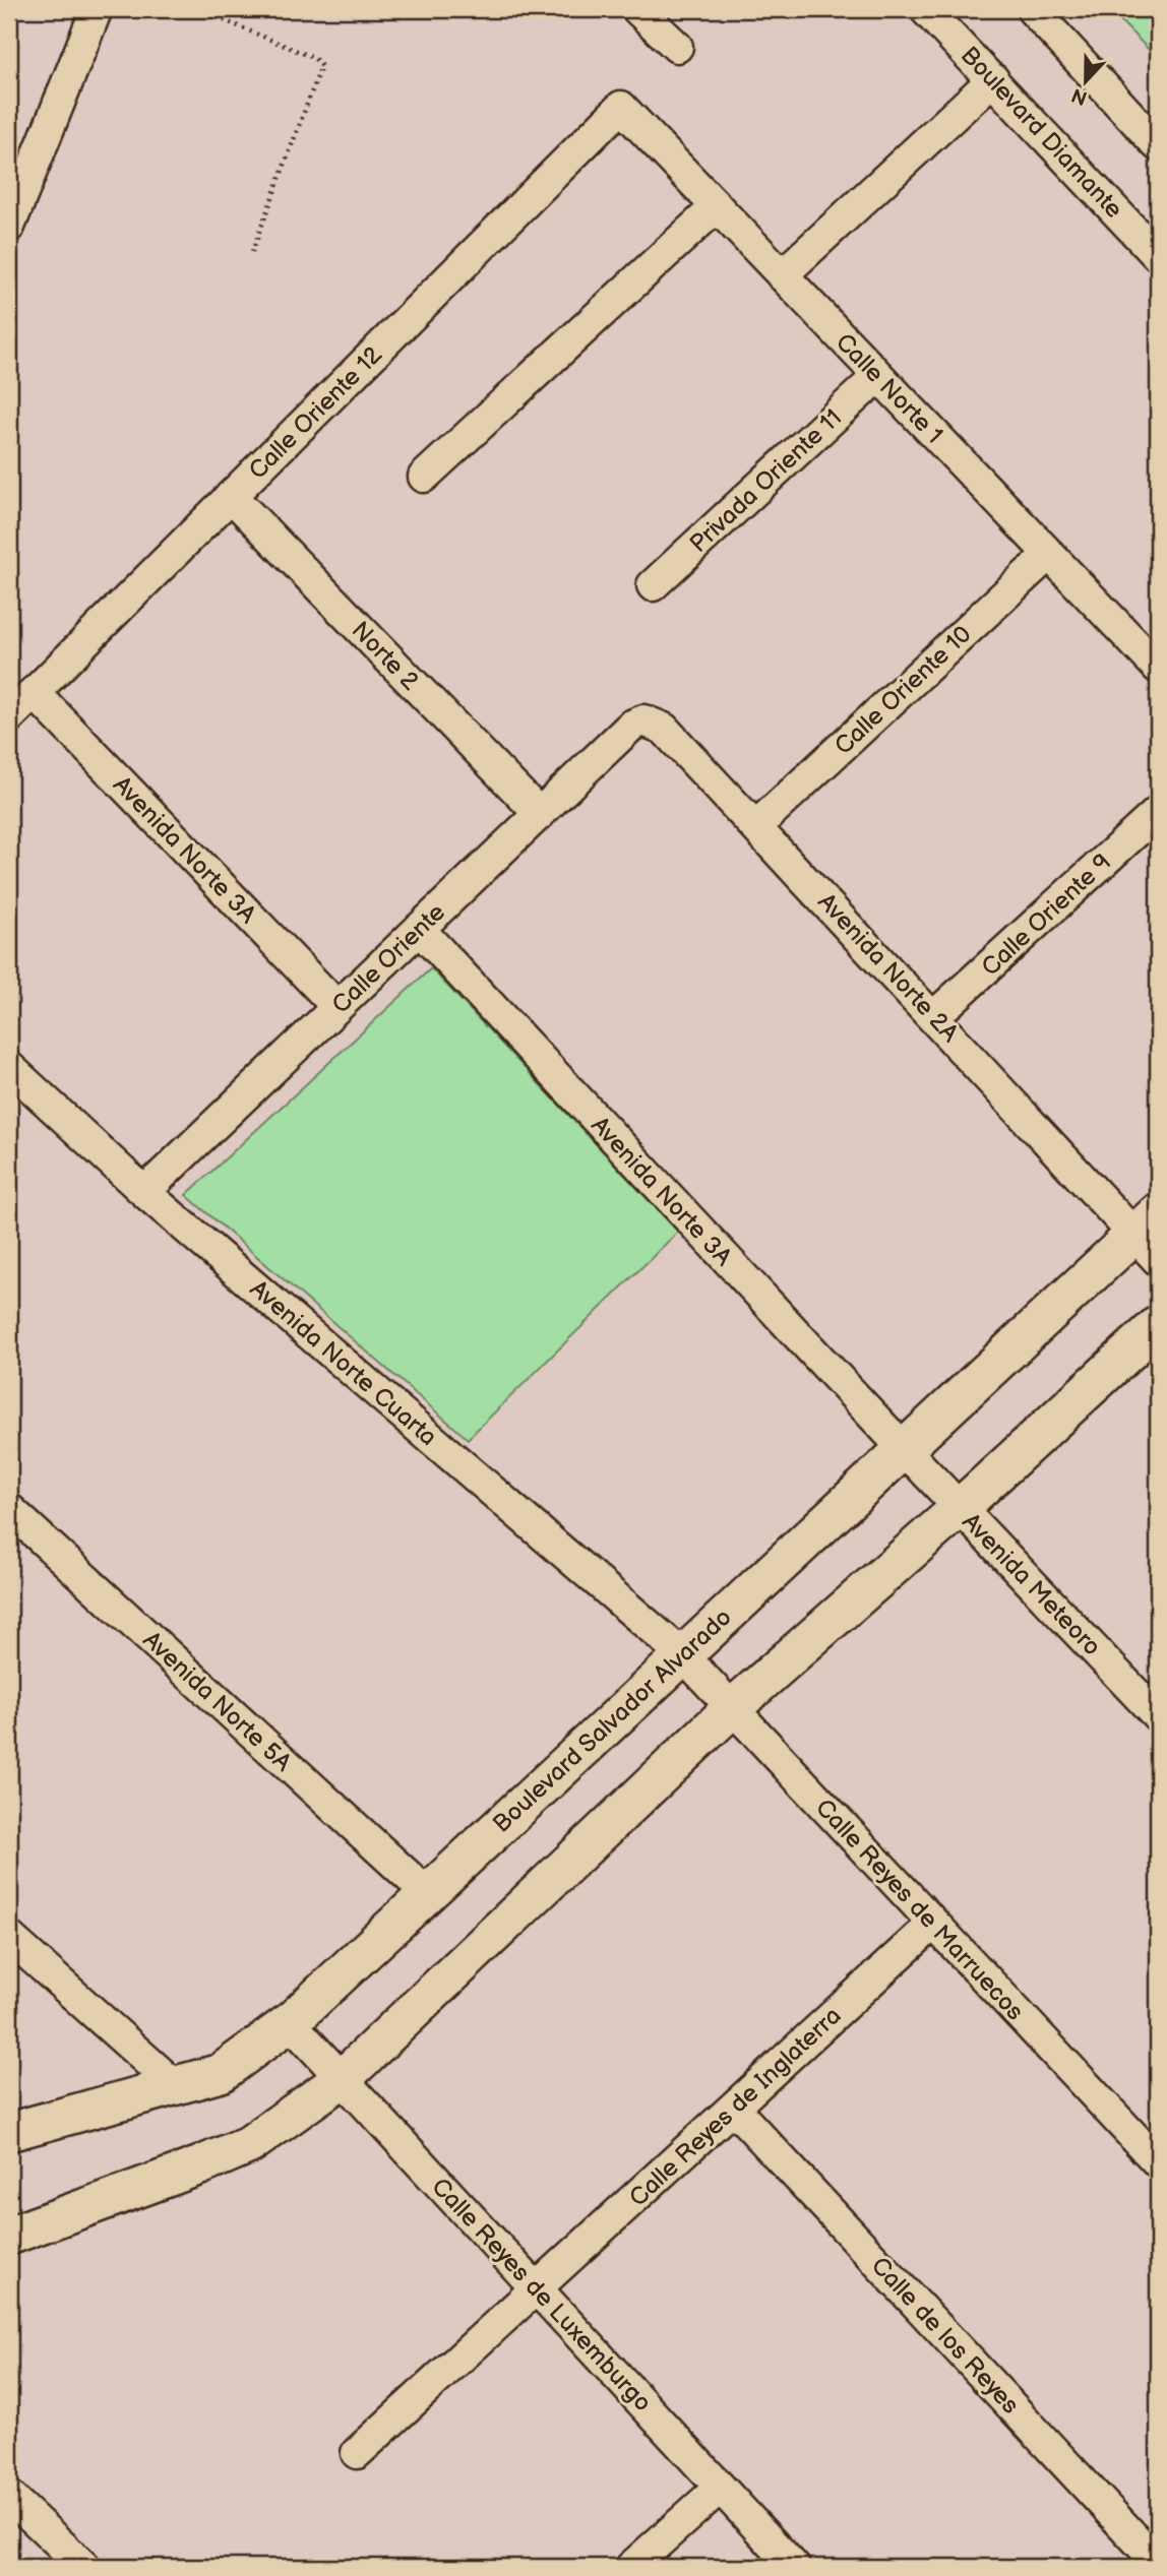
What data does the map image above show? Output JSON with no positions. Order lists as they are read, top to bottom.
{
  "streets": {
    "street": [
      "Boulevard Diamante",
      "Calle Norte 1",
      "Calle Oriente 12",
      "Privada Oriente 11",
      "Norte 2",
      "Calle Oriente 10",
      "Avenida Norte 3A",
      "Calle Oriente 9",
      "Calle Oriente",
      "Avenida Norte 2A",
      "Avenida Norte Cuarta",
      "Avenida Meteoro",
      "Avenida Norte 5A",
      "Boulevard Salvador Alvarado",
      "Calle Reyes de Marruecos",
      "Calle Reyes de Inglaterra",
      "Calle Reyes de Luxemburgo",
      "Calle de los Reyes"
    ]
  },
  "crossings": [
    ["Calle Norte 1", "Calle Oriente 12"],
    ["Calle Norte 1", "Privada Oriente 11"],
    ["Calle Norte 1", "Calle Oriente 10"],
    ["Calle Oriente 12", "Norte 2"],
    ["Calle Oriente 12", "Avenida Norte 3A"],
    ["Norte 2", "Calle Oriente"],
    ["Calle Oriente 10", "Avenida Norte 2A"],
    ["Avenida Norte 3A", "Calle Oriente"],
    ["Avenida Norte 3A", "Avenida Meteoro"],
    ["Avenida Norte 3A", "Boulevard Salvador Alvarado"],
    ["Calle Oriente 9", "Avenida Norte 2A"],
    ["Calle Oriente", "Avenida Norte 2A"],
    ["Calle Oriente", "Avenida Norte Cuarta"],
    ["Avenida Norte 2A", "Boulevard Salvador Alvarado"],
    ["Avenida Norte Cuarta", "Boulevard Salvador Alvarado"],
    ["Avenida Norte Cuarta", "Calle Reyes de Marruecos"],
    ["Avenida Meteoro", "Boulevard Salvador Alvarado"],
    ["Avenida Norte 5A", "Boulevard Salvador Alvarado"],
    ["Boulevard Salvador Alvarado", "Calle Reyes de Marruecos"],
    ["Boulevard Salvador Alvarado", "Calle Reyes de Luxemburgo"],
    ["Calle Reyes de Marruecos", "Calle Reyes de Inglaterra"],
    ["Calle Reyes de Inglaterra", "Calle Reyes de Luxemburgo"],
    ["Calle Reyes de Inglaterra", "Calle de los Reyes"]
  ],
  "north": "bottom"
}
